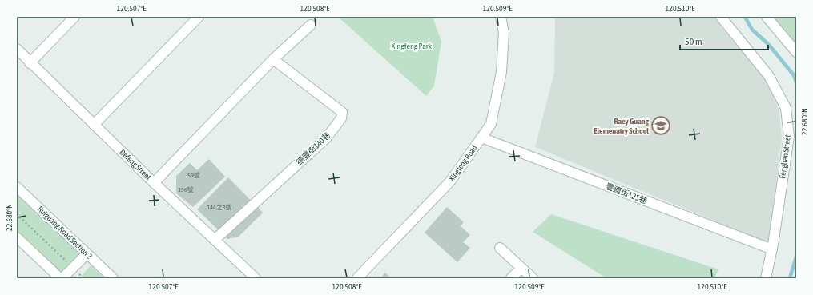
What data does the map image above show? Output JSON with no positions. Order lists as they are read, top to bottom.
{
  "streets": {
    "street": [
      "德豐街140巷",
      "Fenglian Street",
      "Xingfeng Road",
      "Defeng Street",
      "豐連街125巷",
      "Ruiguang Road Section 2"
    ]
  },
  "crossings": [
    ["德豐街140巷", "Defeng Street"],
    ["Fenglian Street", "豐連街125巷"],
    ["Xingfeng Road", "豐連街125巷"]
  ],
  "parks": ["Xingfeng Park"],
  "places": {
    "school or university": ["Raey Guang Elemenatry School"]
  },
  "house_numbers": ["59號", "156號", "144之3號"],
  "scale_bar": "50 m",
  "coordinates": [
    "120.507°E",
    "120.508°E",
    "120.509°E",
    "120.510°E",
    "22.680°N"
  ]
}
